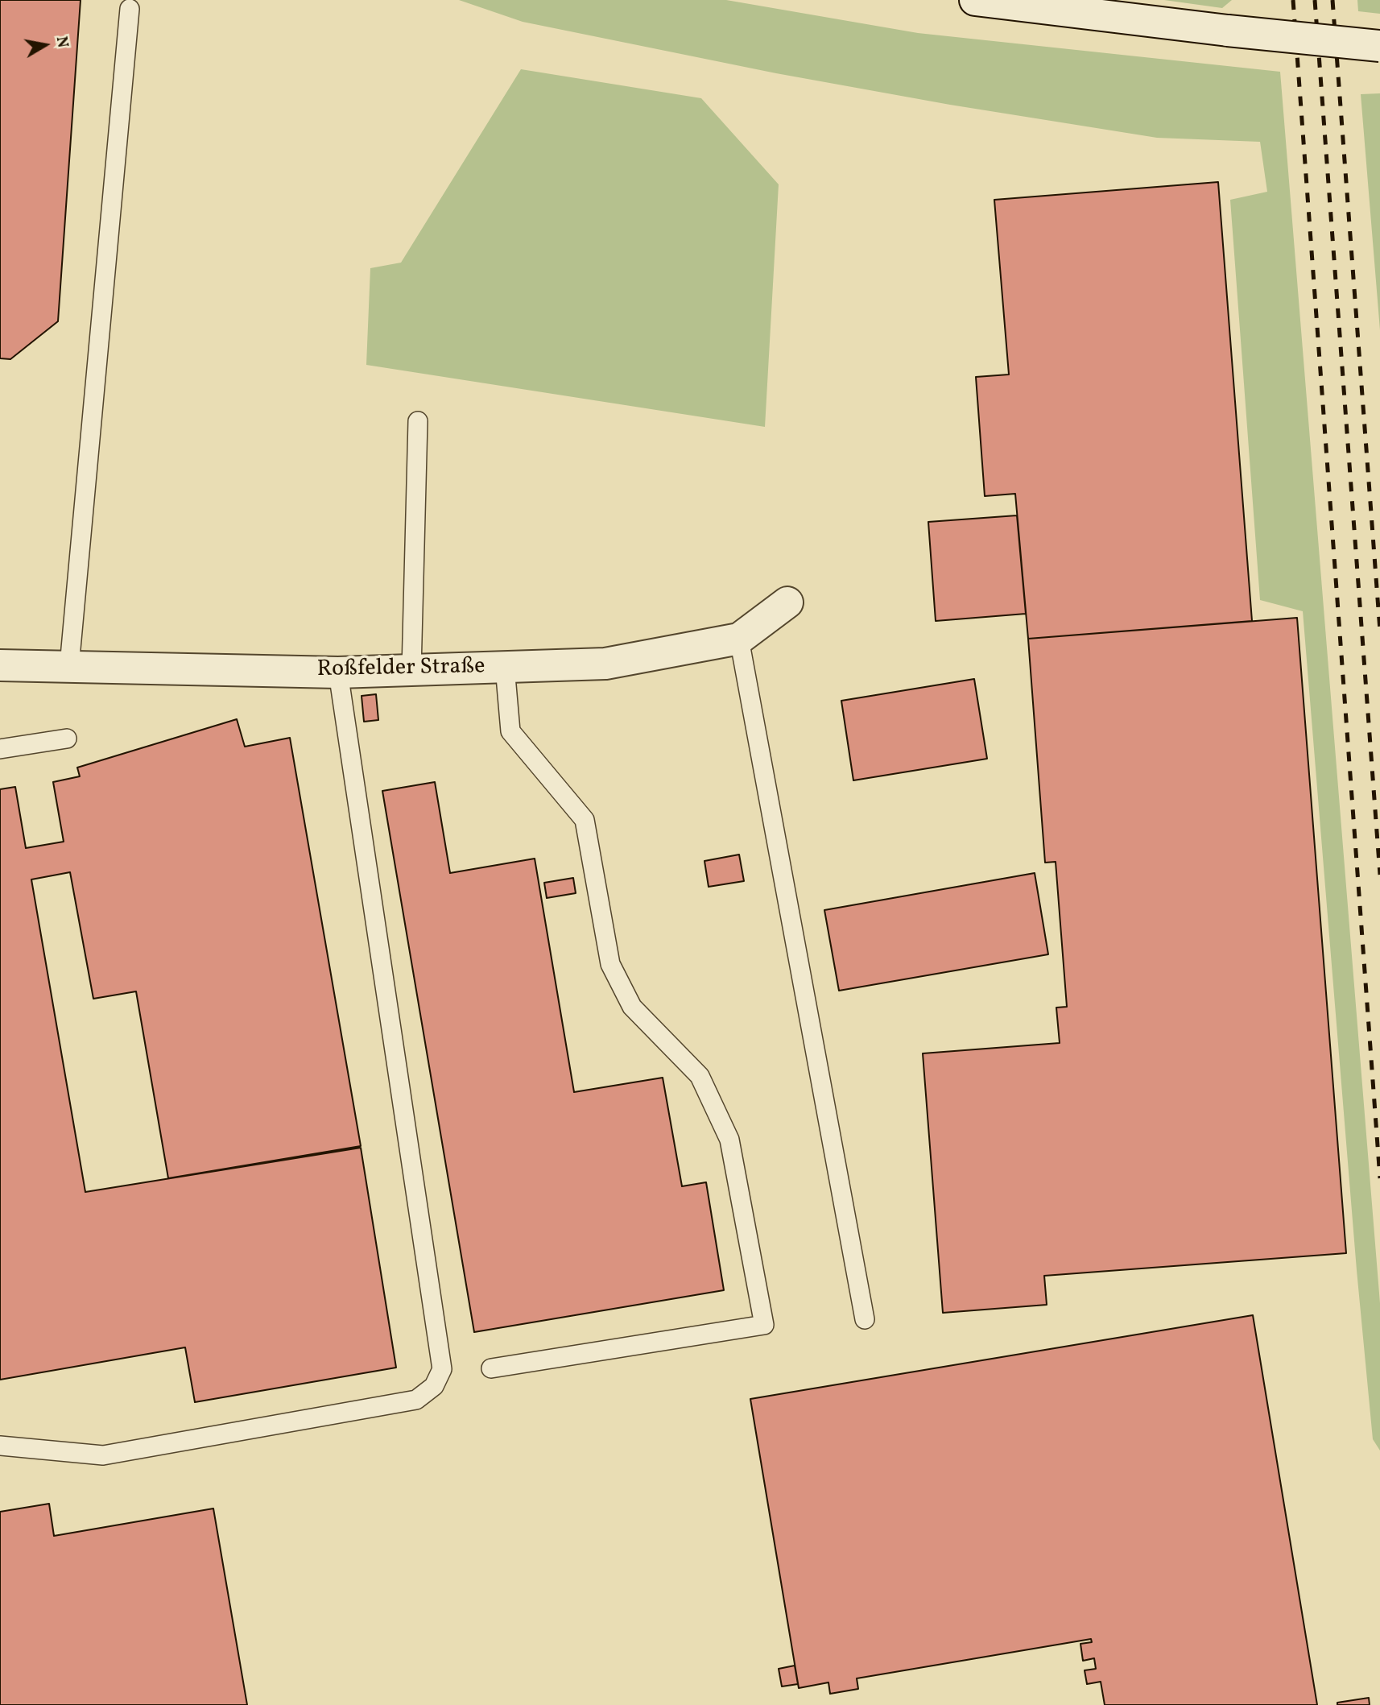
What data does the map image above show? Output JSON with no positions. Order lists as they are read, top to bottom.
{
  "streets": {
    "street": ["Roßfelder Straße"]
  },
  "north": "right"
}
